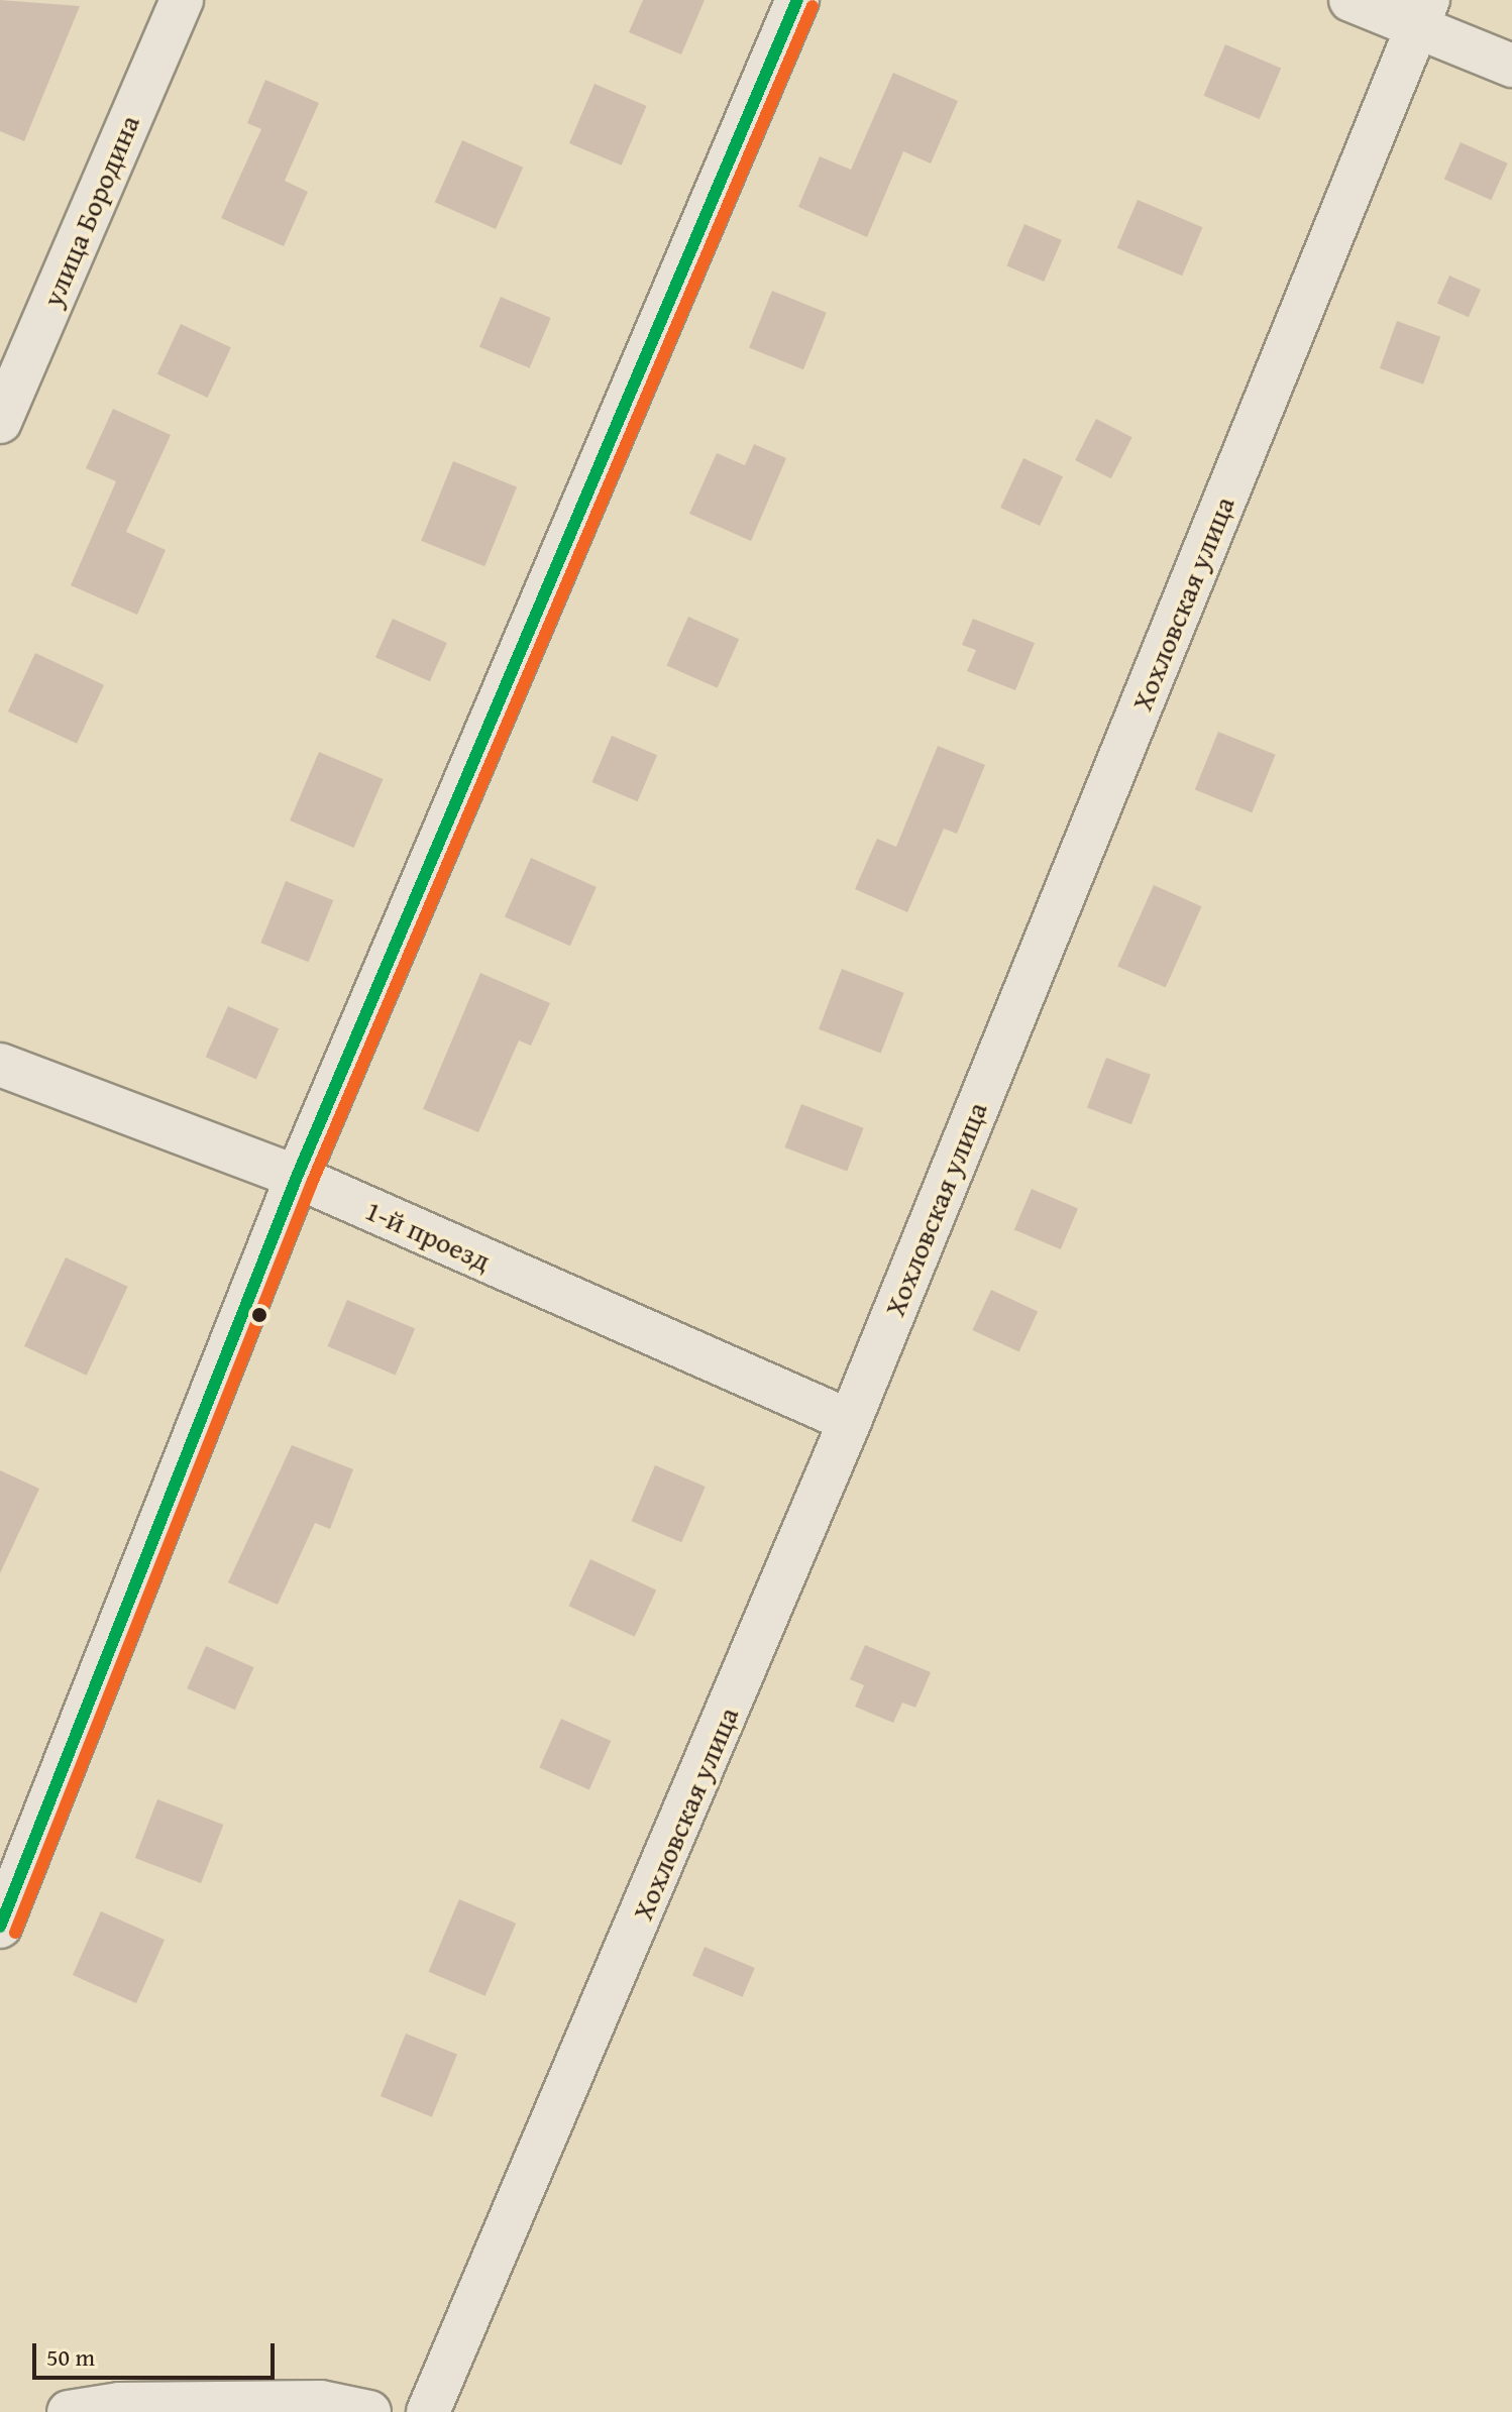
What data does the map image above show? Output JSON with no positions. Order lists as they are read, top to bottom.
{
  "streets": {
    "street": ["улица Бородина", "Хохловская улица", "1-й проезд"]
  },
  "crossings": [
    ["Хохловская улица", "1-й проезд"]
  ],
  "scale_bar": "50 m"
}
